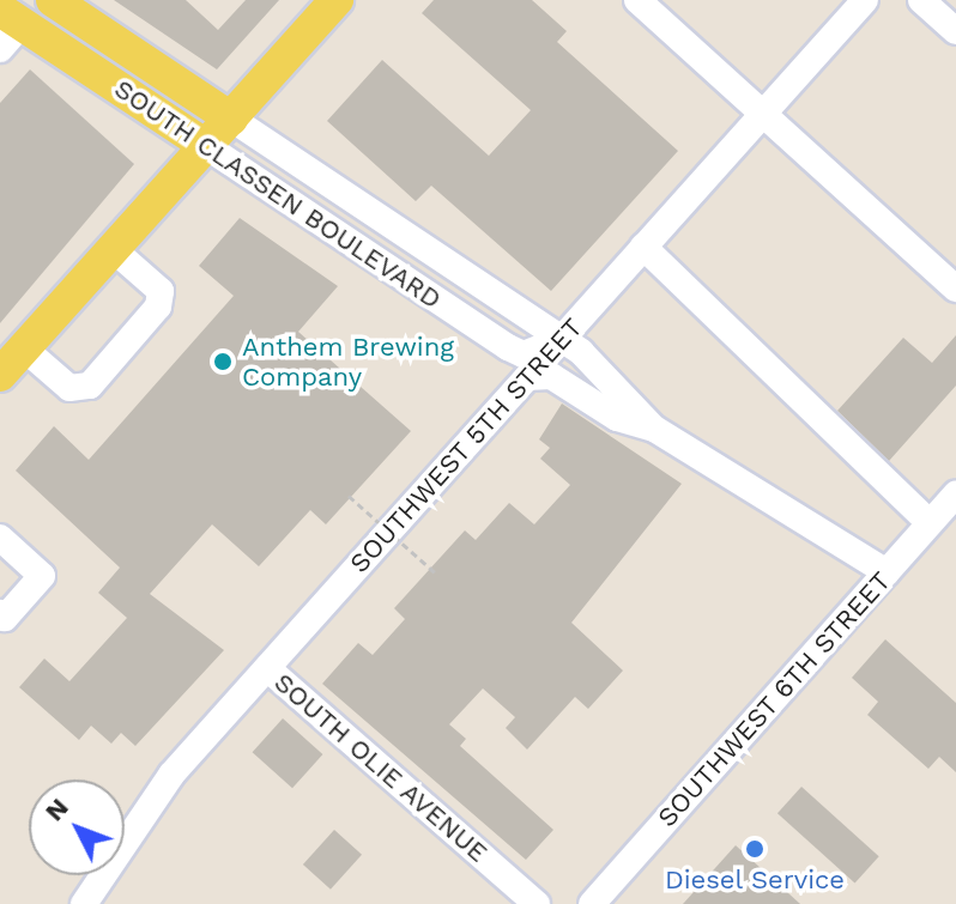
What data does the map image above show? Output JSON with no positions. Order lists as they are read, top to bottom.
{
  "streets": {
    "main road": ["SOUTH CLASSEN BOULEVARD"],
    "street": ["SOUTHWEST 5TH STREET", "SOUTHWEST 6TH STREET", "SOUTH OLIE AVENUE"]
  },
  "crossings": [
    ["SOUTH CLASSEN BOULEVARD", "SOUTHWEST 5TH STREET"],
    ["SOUTH CLASSEN BOULEVARD", "SOUTHWEST 6TH STREET"],
    ["SOUTHWEST 5TH STREET", "SOUTH OLIE AVENUE"]
  ],
  "places": ["Anthem Brewing Company", "Diesel Service"],
  "north": "top left"
}
